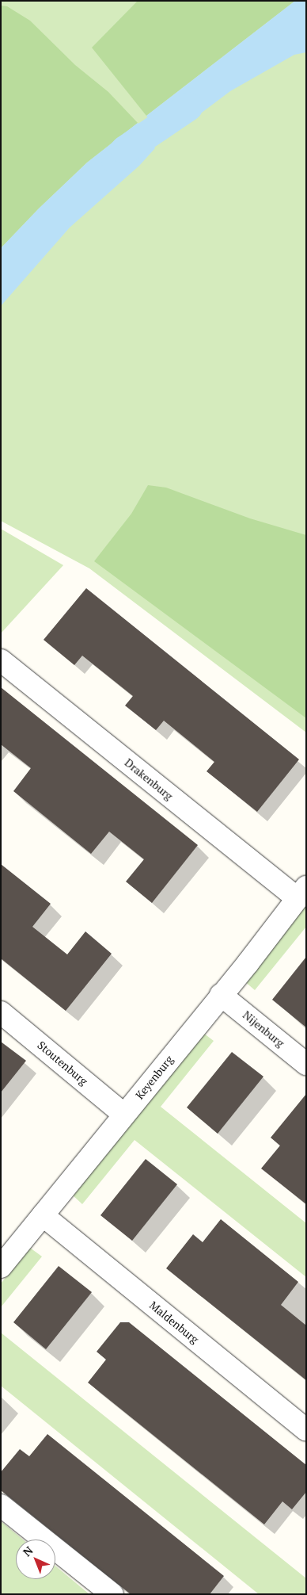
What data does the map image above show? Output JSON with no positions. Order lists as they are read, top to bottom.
{
  "streets": {
    "street": [
      "Drakenburg",
      "Nijenburg",
      "Stoutenburg",
      "Keyenburg",
      "Maldenburg"
    ]
  },
  "crossings": [
    ["Drakenburg", "Keyenburg"],
    ["Nijenburg", "Keyenburg"],
    ["Stoutenburg", "Keyenburg"],
    ["Keyenburg", "Maldenburg"]
  ],
  "north": "top left"
}
